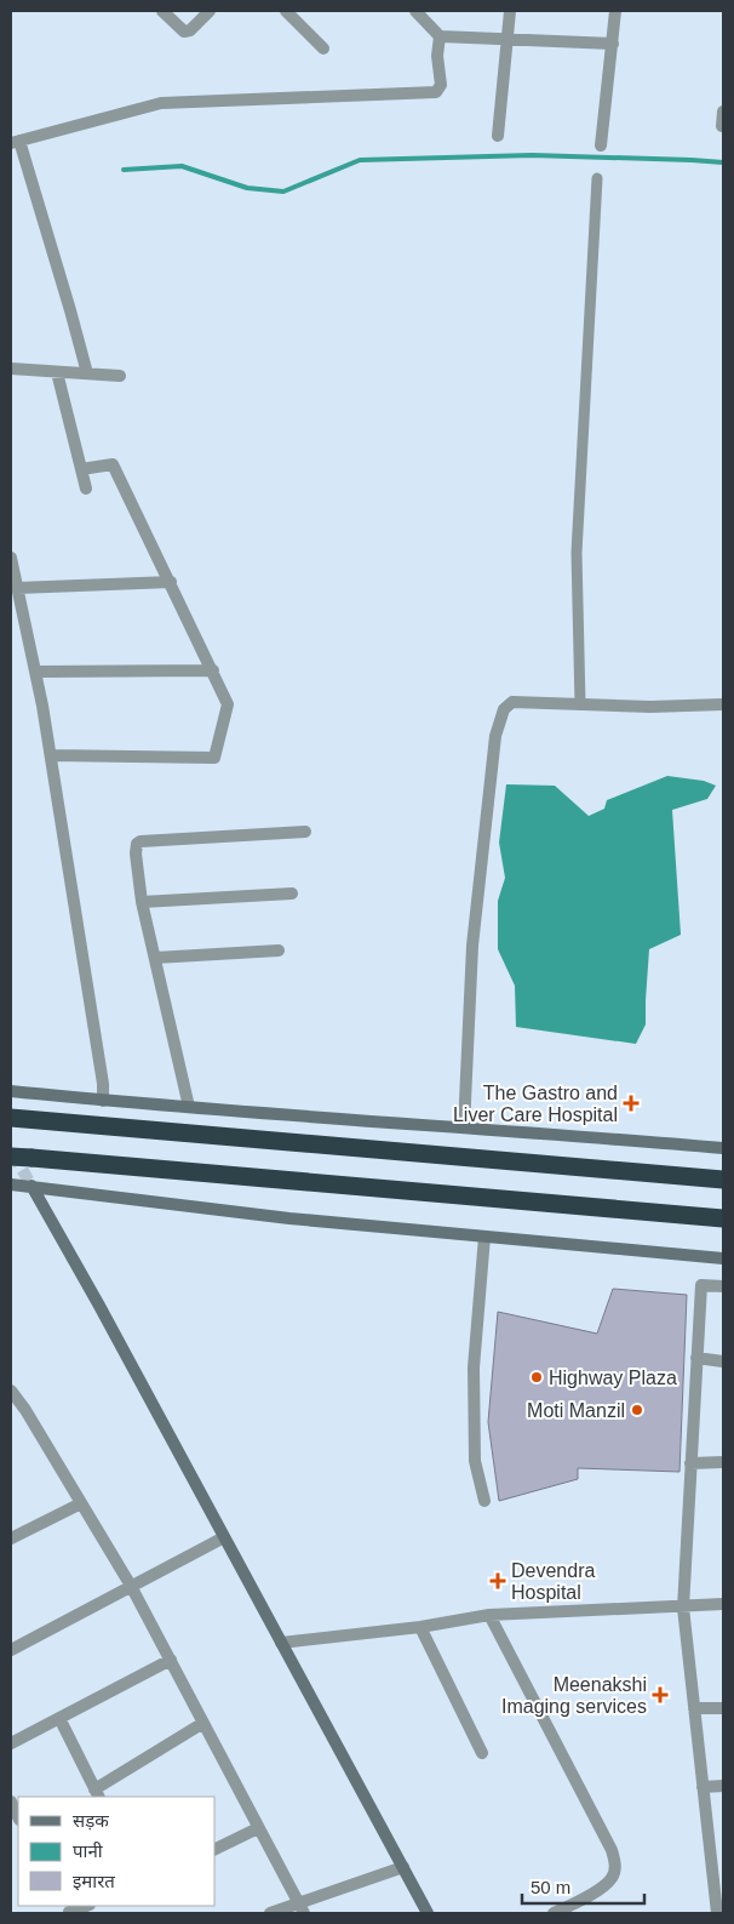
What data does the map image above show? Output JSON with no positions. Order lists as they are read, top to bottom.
{
  "places": {
    "health": ["The Gastro and Liver Care Hospital", "Devendra Hospital", "Meenakshi Imaging services"],
    "other": ["Highway Plaza", "Moti Manzil"]
  },
  "legend": ["सड़क", "पानी", "इमारत"],
  "scale_bar": "50 m"
}
